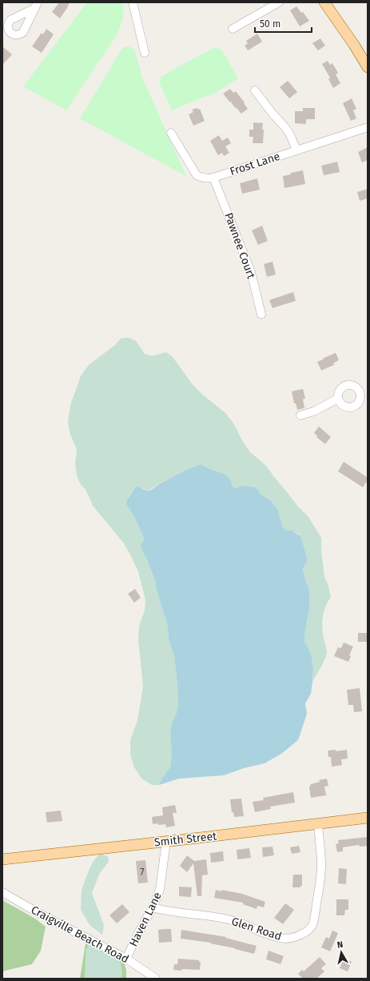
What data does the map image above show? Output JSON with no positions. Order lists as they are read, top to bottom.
{
  "streets": {
    "main road": ["Smith Street"],
    "street": [
      "Frost Lane",
      "Pawnee Court",
      "Haven Lane",
      "Glen Road",
      "Craigville Beach Road"
    ]
  },
  "crossings": [
    ["Frost Lane", "Pawnee Court"],
    ["Smith Street", "Haven Lane"],
    ["Smith Street", "Glen Road"],
    ["Haven Lane", "Glen Road"],
    ["Haven Lane", "Craigville Beach Road"]
  ],
  "house_numbers": ["7"],
  "scale_bar": "50 m",
  "north": "top"
}
